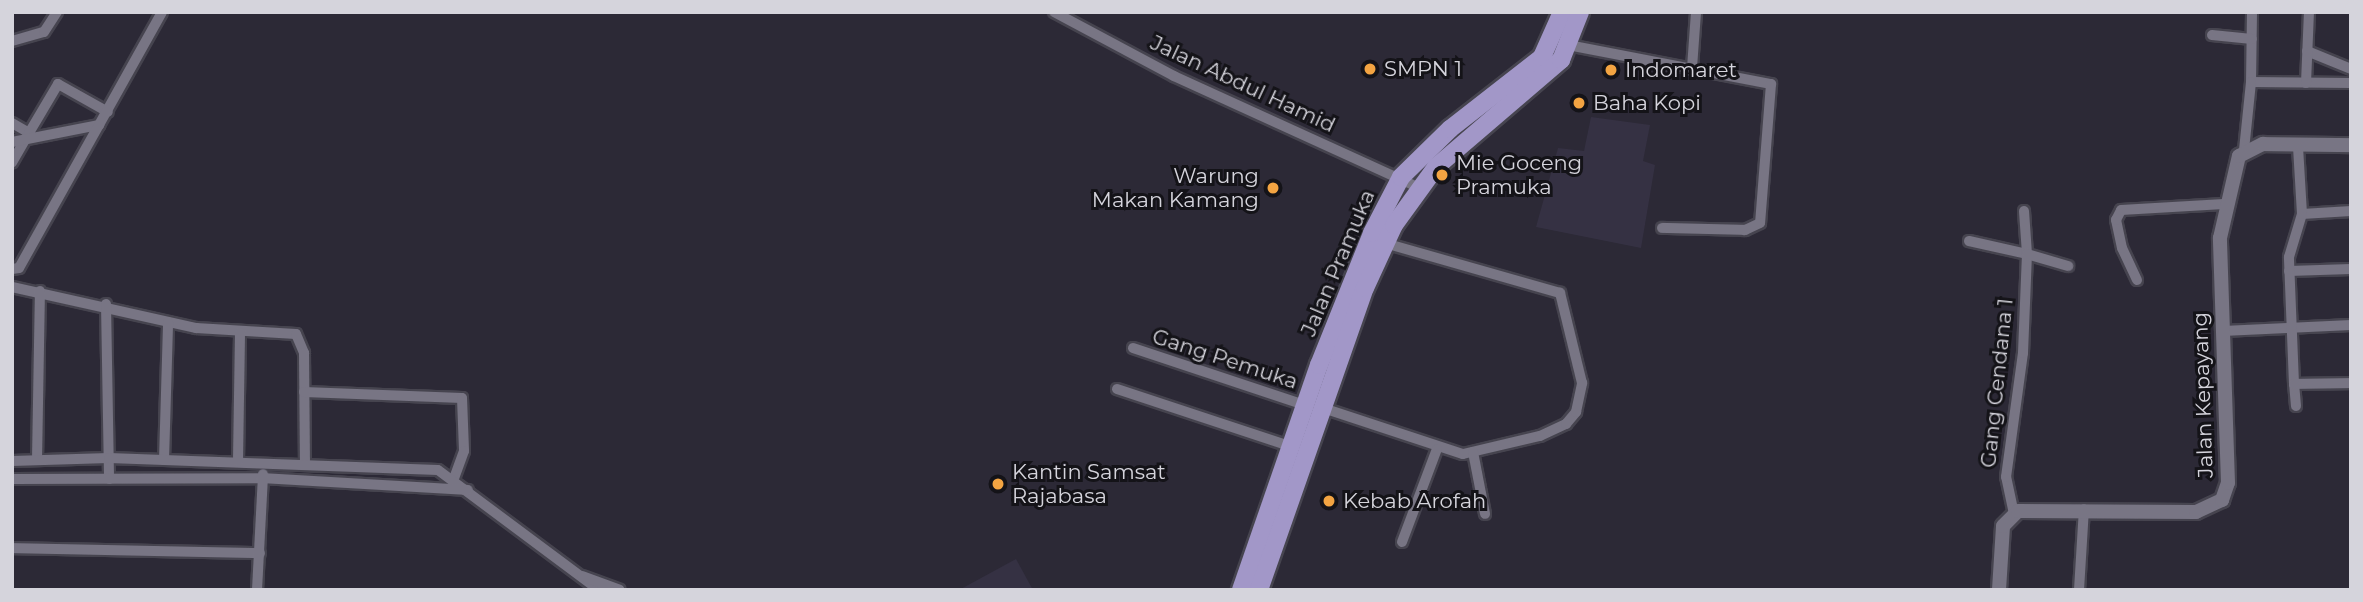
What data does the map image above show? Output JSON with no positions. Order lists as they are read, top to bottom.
{
  "streets": {
    "main road": ["Jalan Pramuka"],
    "street": [
      "Jalan Abdul Hamid",
      "Gang Pemuka",
      "Gang Cendana 1",
      "Jalan Kepayang"
    ]
  },
  "crossings": [
    ["Jalan Abdul Hamid", "Jalan Pramuka"],
    ["Jalan Pramuka", "Gang Pemuka"],
    ["Gang Cendana 1", "Jalan Kepayang"]
  ],
  "places": [
    "SMPN 1",
    "Indomaret",
    "Baha Kopi",
    "Mie Goceng Pramuka",
    "Warung Makan Kamang",
    "Kantin Samsat Rajabasa",
    "Kebab Arofah"
  ]
}
